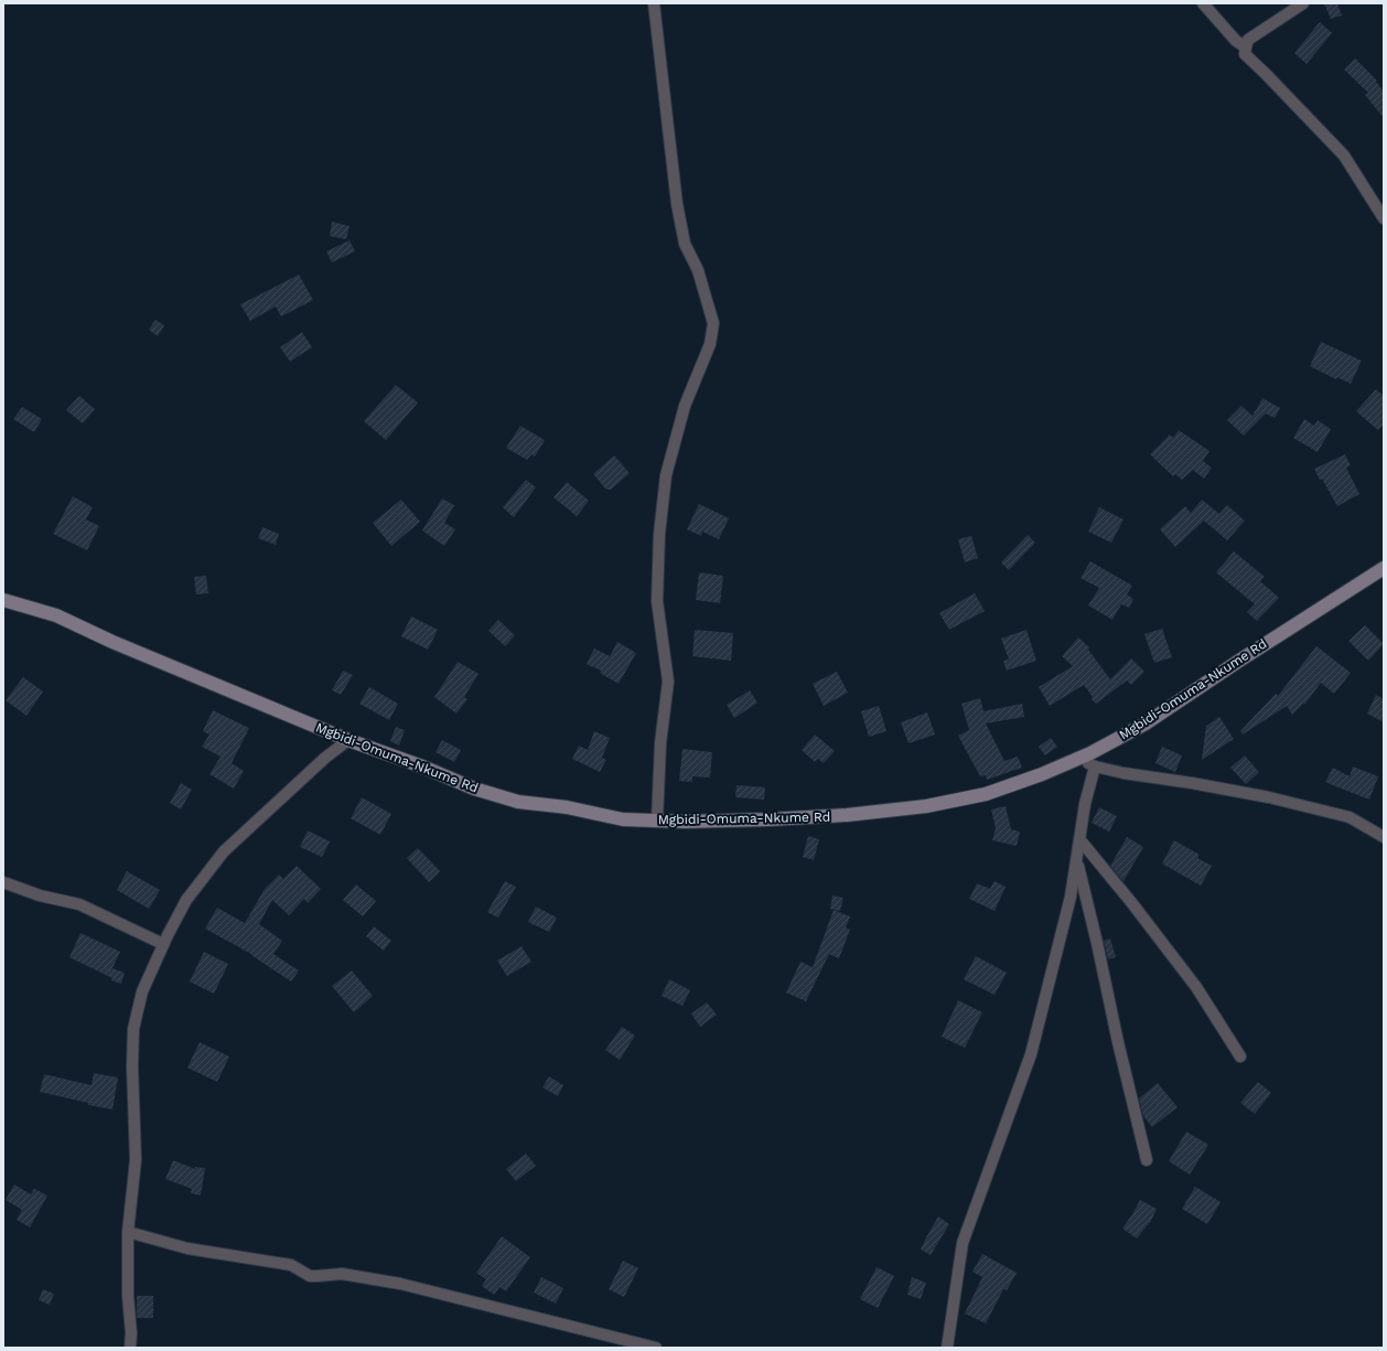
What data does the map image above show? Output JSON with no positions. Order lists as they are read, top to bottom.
{
  "streets": {
    "street": ["Mgbidi-Omuma-Nkume Rd"]
  }
}
